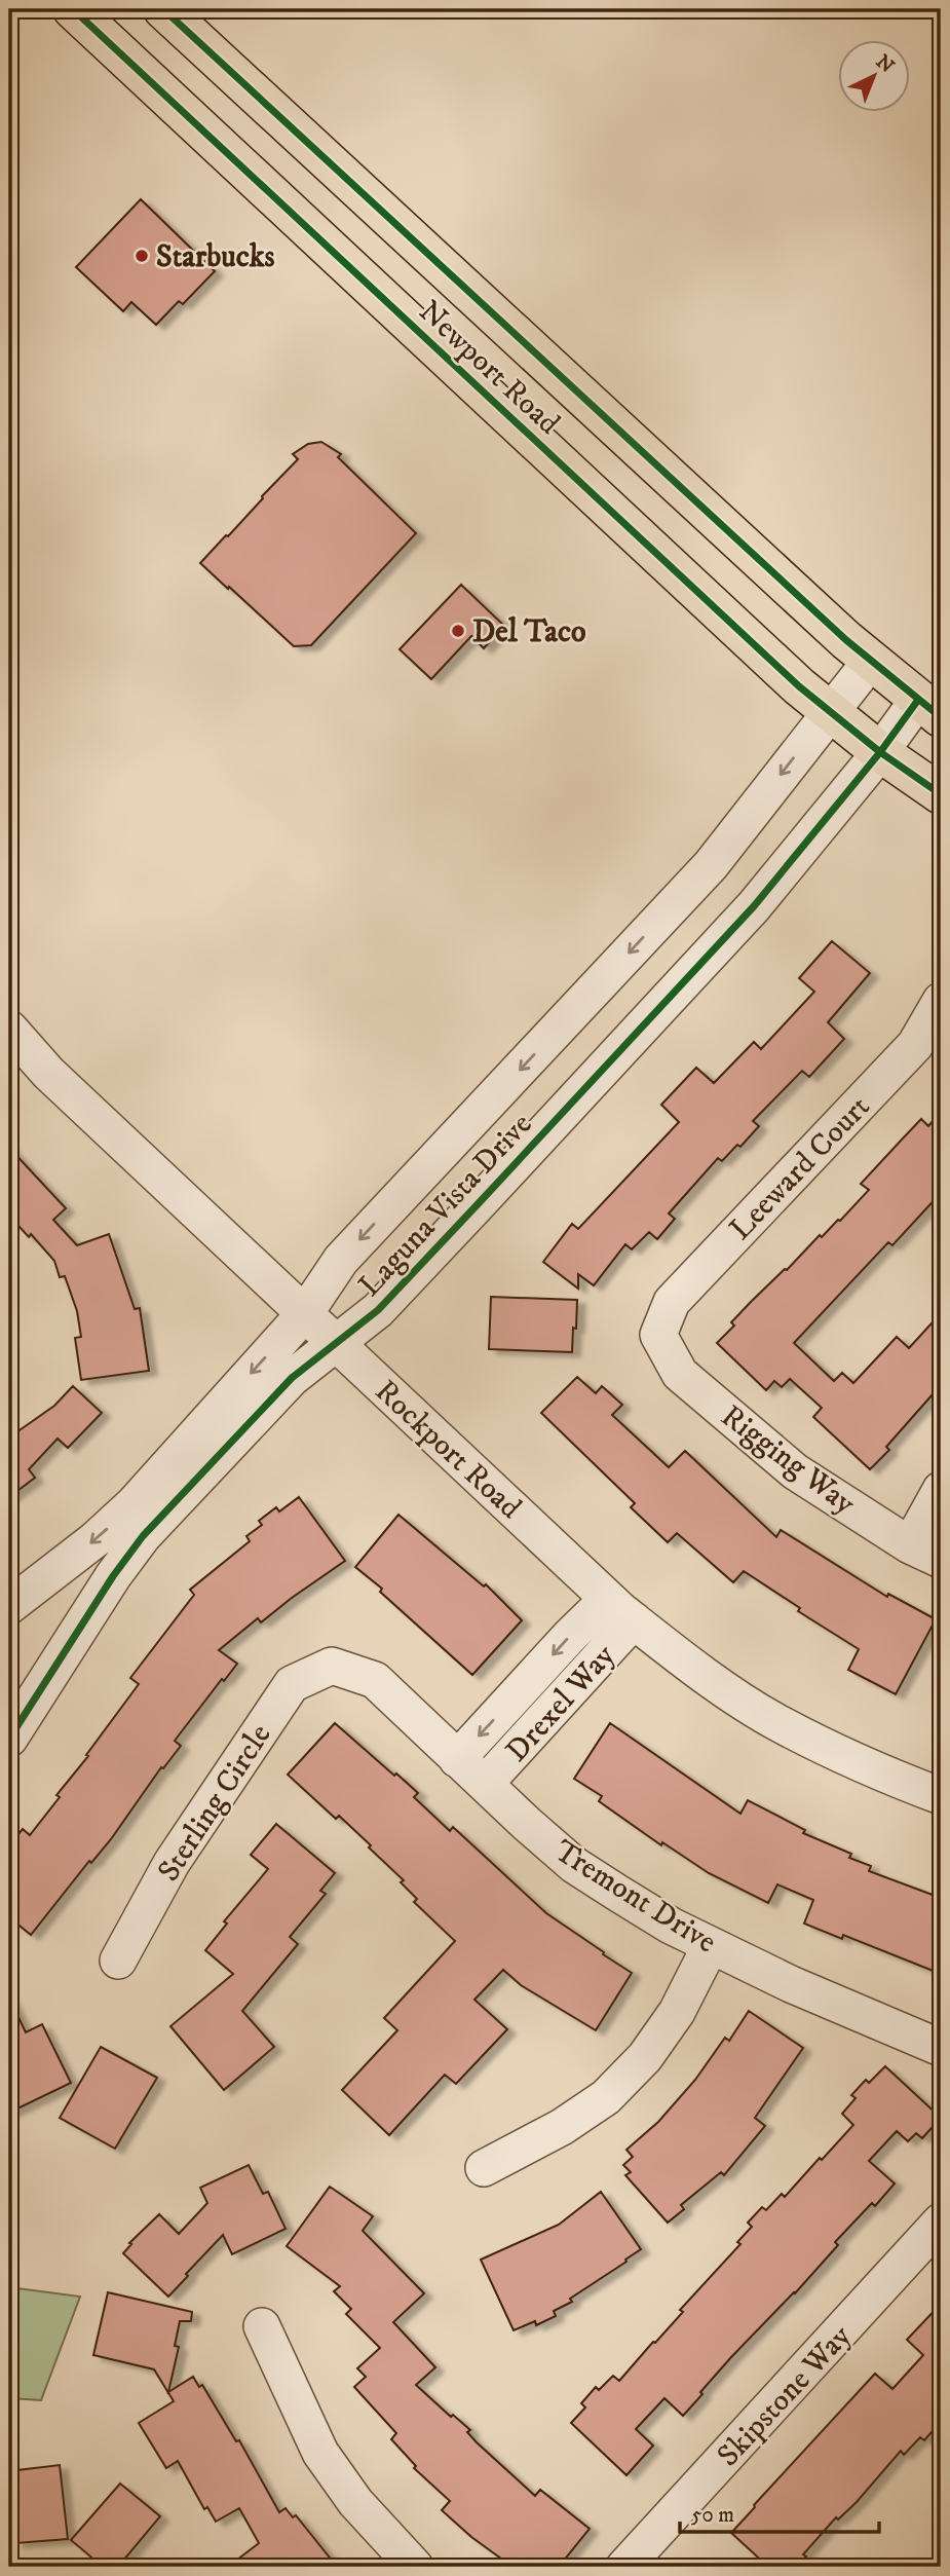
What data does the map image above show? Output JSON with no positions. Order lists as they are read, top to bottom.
{
  "streets": {
    "main road": ["Newport Road"],
    "street": [
      "Leeward Court",
      "Laguna Vista Drive",
      "Rockport Road",
      "Rigging Way",
      "Drexel Way",
      "Sterling Circle",
      "Tremont Drive",
      "Skipstone Way"
    ]
  },
  "crossings": [
    ["Newport Road", "Laguna Vista Drive"],
    ["Leeward Court", "Rigging Way"],
    ["Laguna Vista Drive", "Rockport Road"],
    ["Rockport Road", "Drexel Way"],
    ["Drexel Way", "Tremont Drive"],
    ["Sterling Circle", "Tremont Drive"]
  ],
  "places": ["Starbucks", "Del Taco"],
  "scale_bar": "50 m",
  "north": "top right"
}
